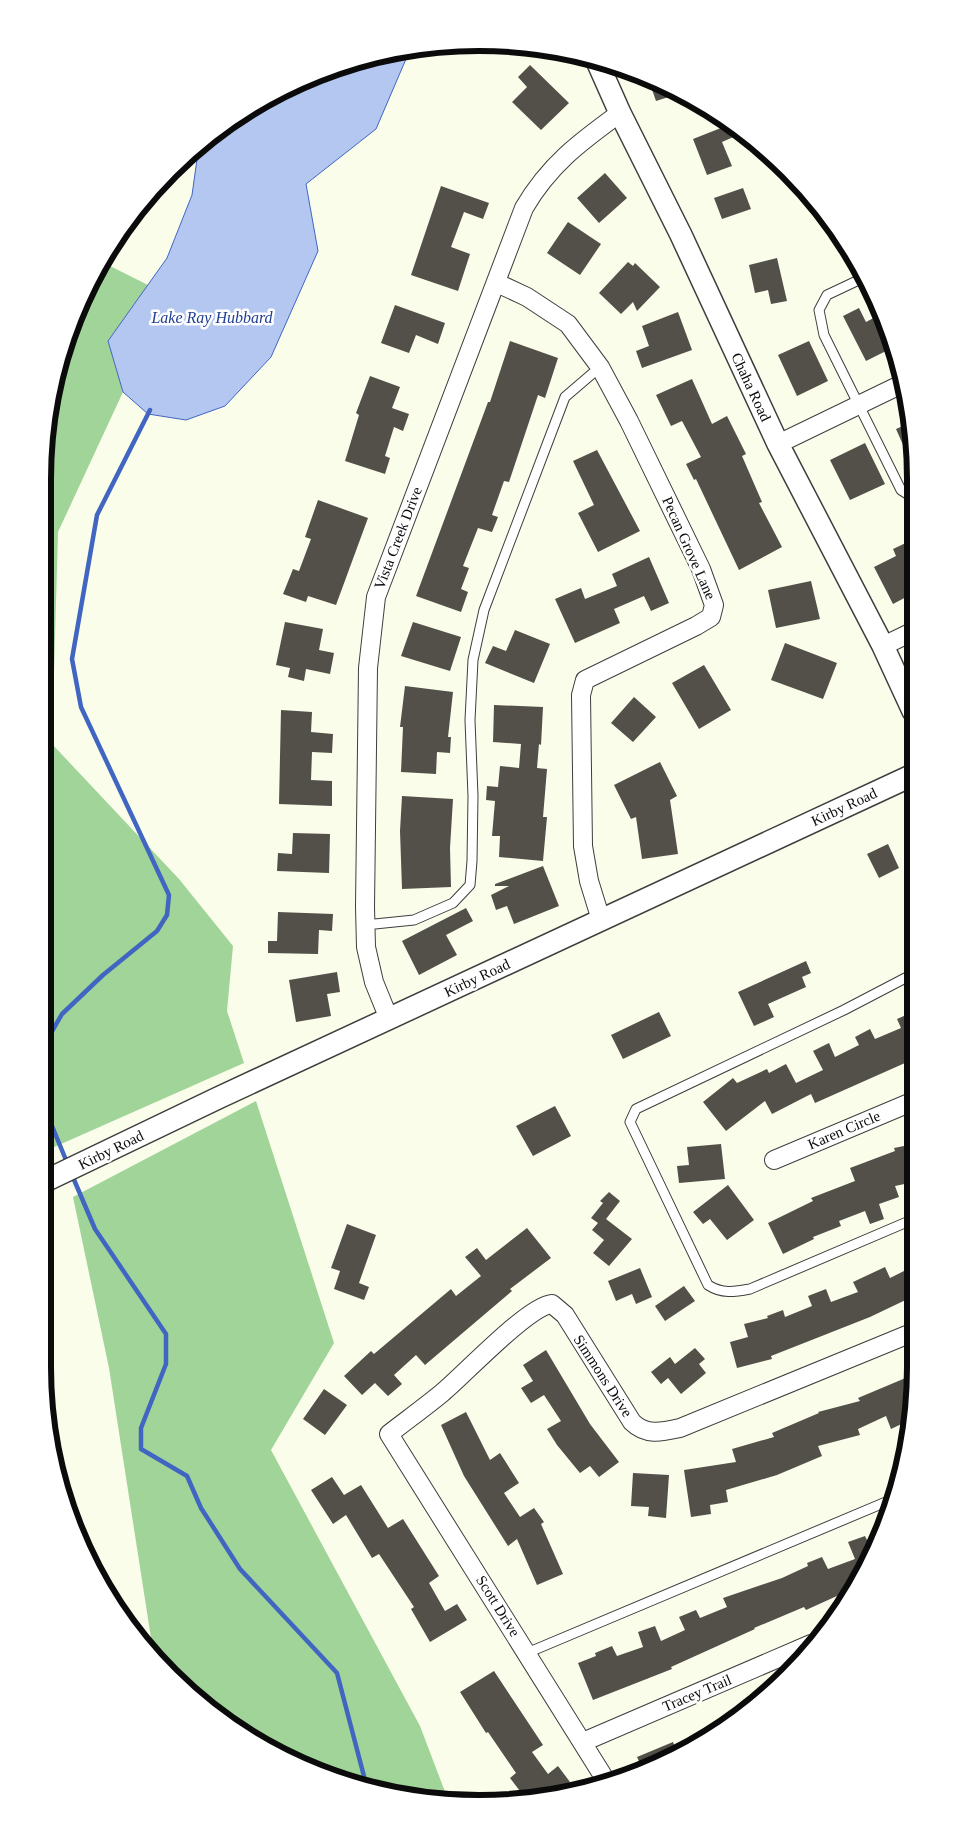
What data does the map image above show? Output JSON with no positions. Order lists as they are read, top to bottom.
{
  "streets": {
    "street": [
      "Chaha Road",
      "Vista Creek Drive",
      "Pecan Grove Lane",
      "Kirby Road",
      "Karen Circle",
      "Simmons Drive",
      "Scott Drive",
      "Tracey Trail"
    ]
  },
  "crossings": [
    ["Chaha Road", "Vista Creek Drive"],
    ["Vista Creek Drive", "Pecan Grove Lane"],
    ["Vista Creek Drive", "Kirby Road"],
    ["Pecan Grove Lane", "Kirby Road"],
    ["Simmons Drive", "Scott Drive"],
    ["Scott Drive", "Tracey Trail"]
  ],
  "water": ["Lake Ray Hubbard"]
}
